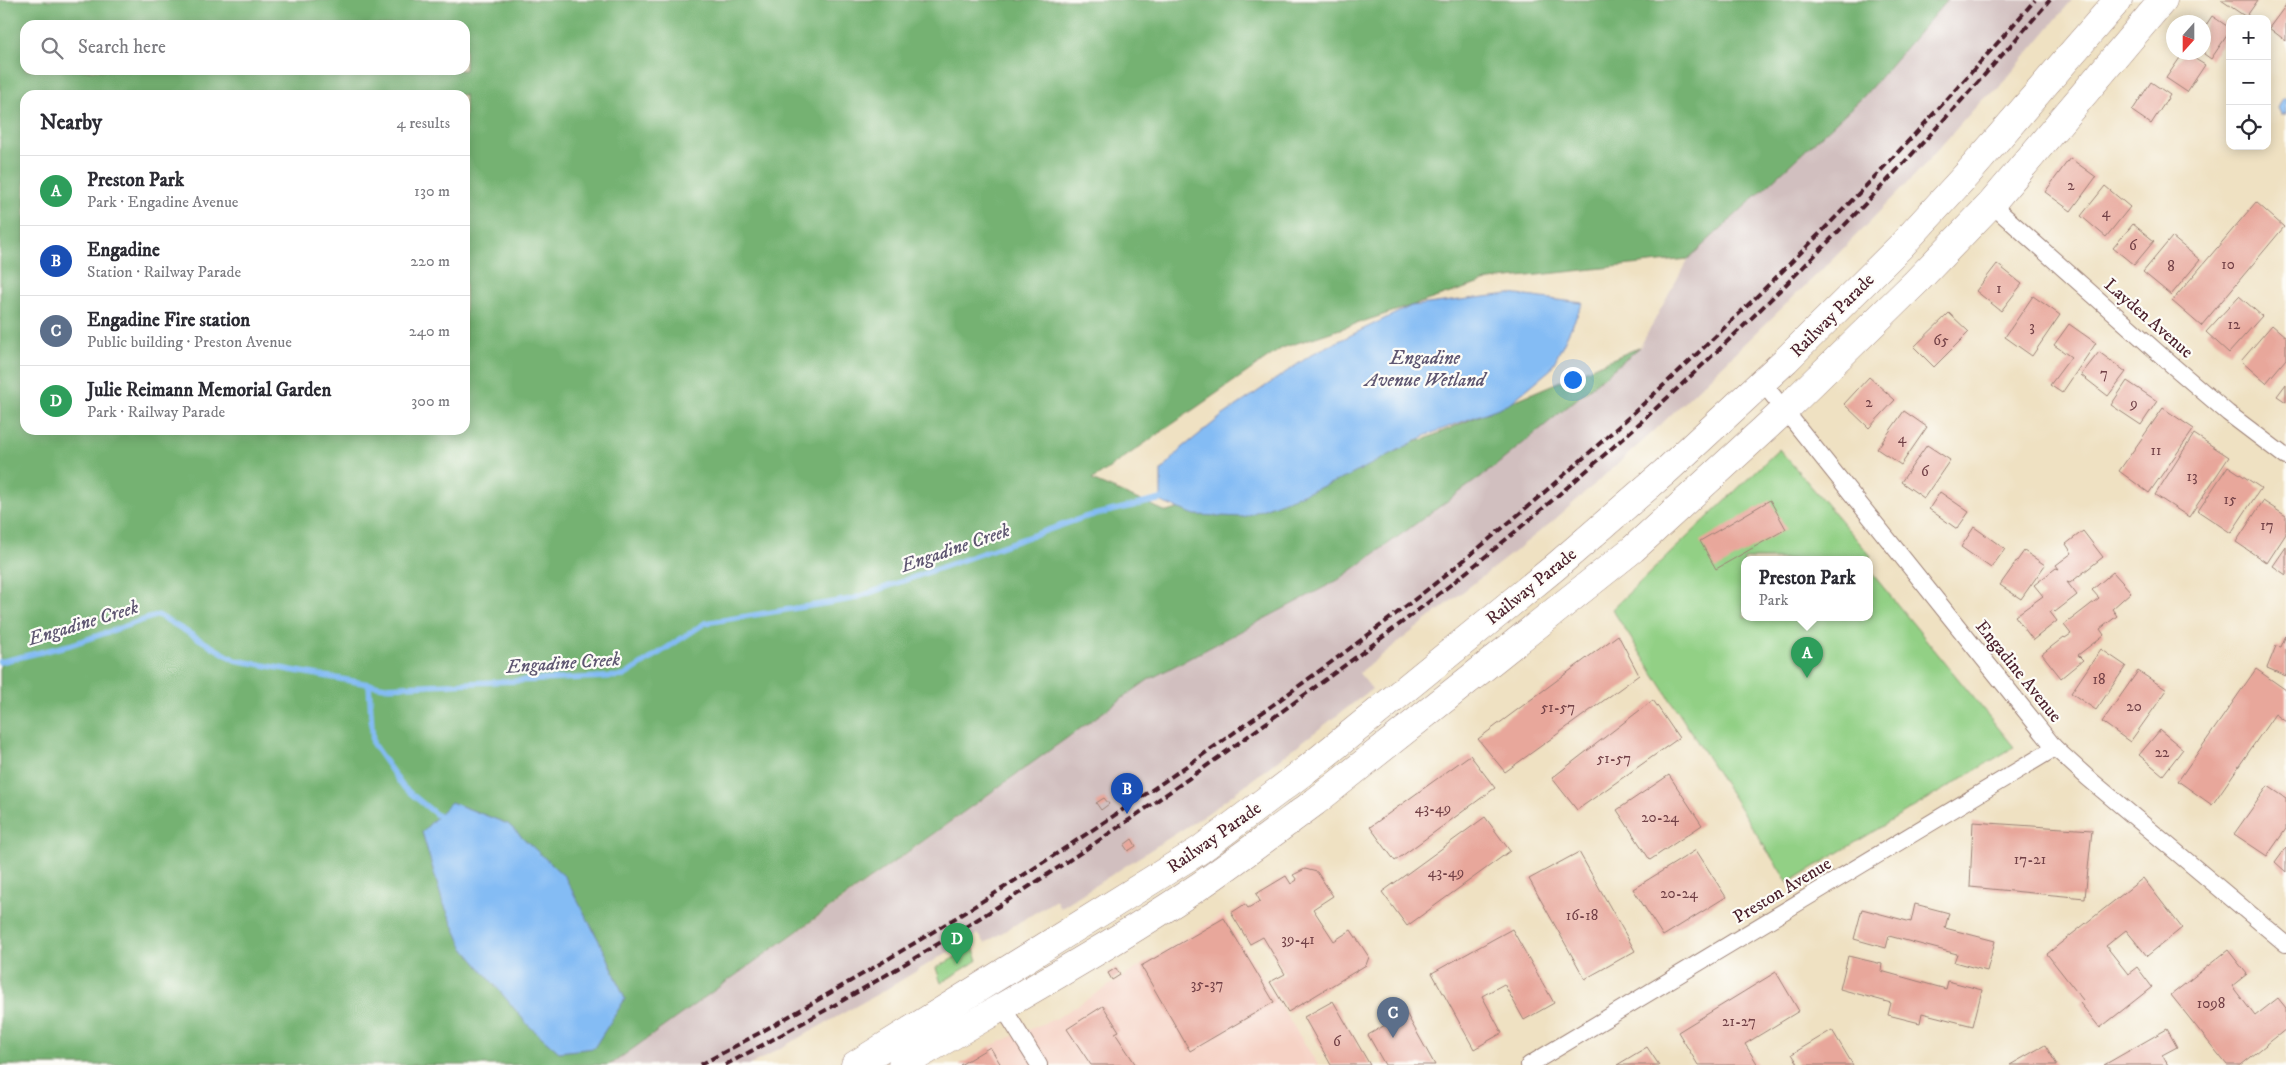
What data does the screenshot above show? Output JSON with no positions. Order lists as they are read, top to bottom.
{
  "streets": {
    "highway": ["Railway Parade"],
    "street": ["Layden Avenue", "Engadine Avenue", "Preston Avenue"]
  },
  "crossings": [
    ["Railway Parade", "Layden Avenue"],
    ["Railway Parade", "Engadine Avenue"],
    ["Engadine Avenue", "Preston Avenue"]
  ],
  "water": ["Engadine Avenue Wetland", "Engadine Creek"],
  "house_numbers": [
    "2",
    "4",
    "6",
    "10",
    "8",
    "1",
    "12",
    "3",
    "65",
    "7",
    "2",
    "9",
    "4",
    "11",
    "6",
    "13",
    "15",
    "17",
    "18",
    "20",
    "51-57",
    "22",
    "51-57",
    "43-49",
    "20-24",
    "17-21",
    "43-49",
    "20-24",
    "16-18",
    "39-41",
    "35-37",
    "1098",
    "21-27",
    "6"
  ],
  "north": "bottom",
  "page": {
    "map_buttons": ["+", "−"],
    "search": "Search here",
    "heading": ["Nearby", "4 results"],
    "list": [
      {
        "mark": "A",
        "name": "Preston Park",
        "note": "Park · Engadine Avenue",
        "value": "130 m"
      },
      {
        "mark": "B",
        "name": "Engadine",
        "note": "Station · Railway Parade",
        "value": "220 m"
      },
      {
        "mark": "C",
        "name": "Engadine Fire station",
        "note": "Public building · Preston Avenue",
        "value": "240 m"
      },
      {
        "mark": "D",
        "name": "Julie Reimann Memorial Garden",
        "note": "Park · Railway Parade",
        "value": "300 m"
      }
    ],
    "popup": ["Preston Park", "Park"],
    "pins": [
      "A",
      "B",
      "D",
      "C"
    ]
  }
}
